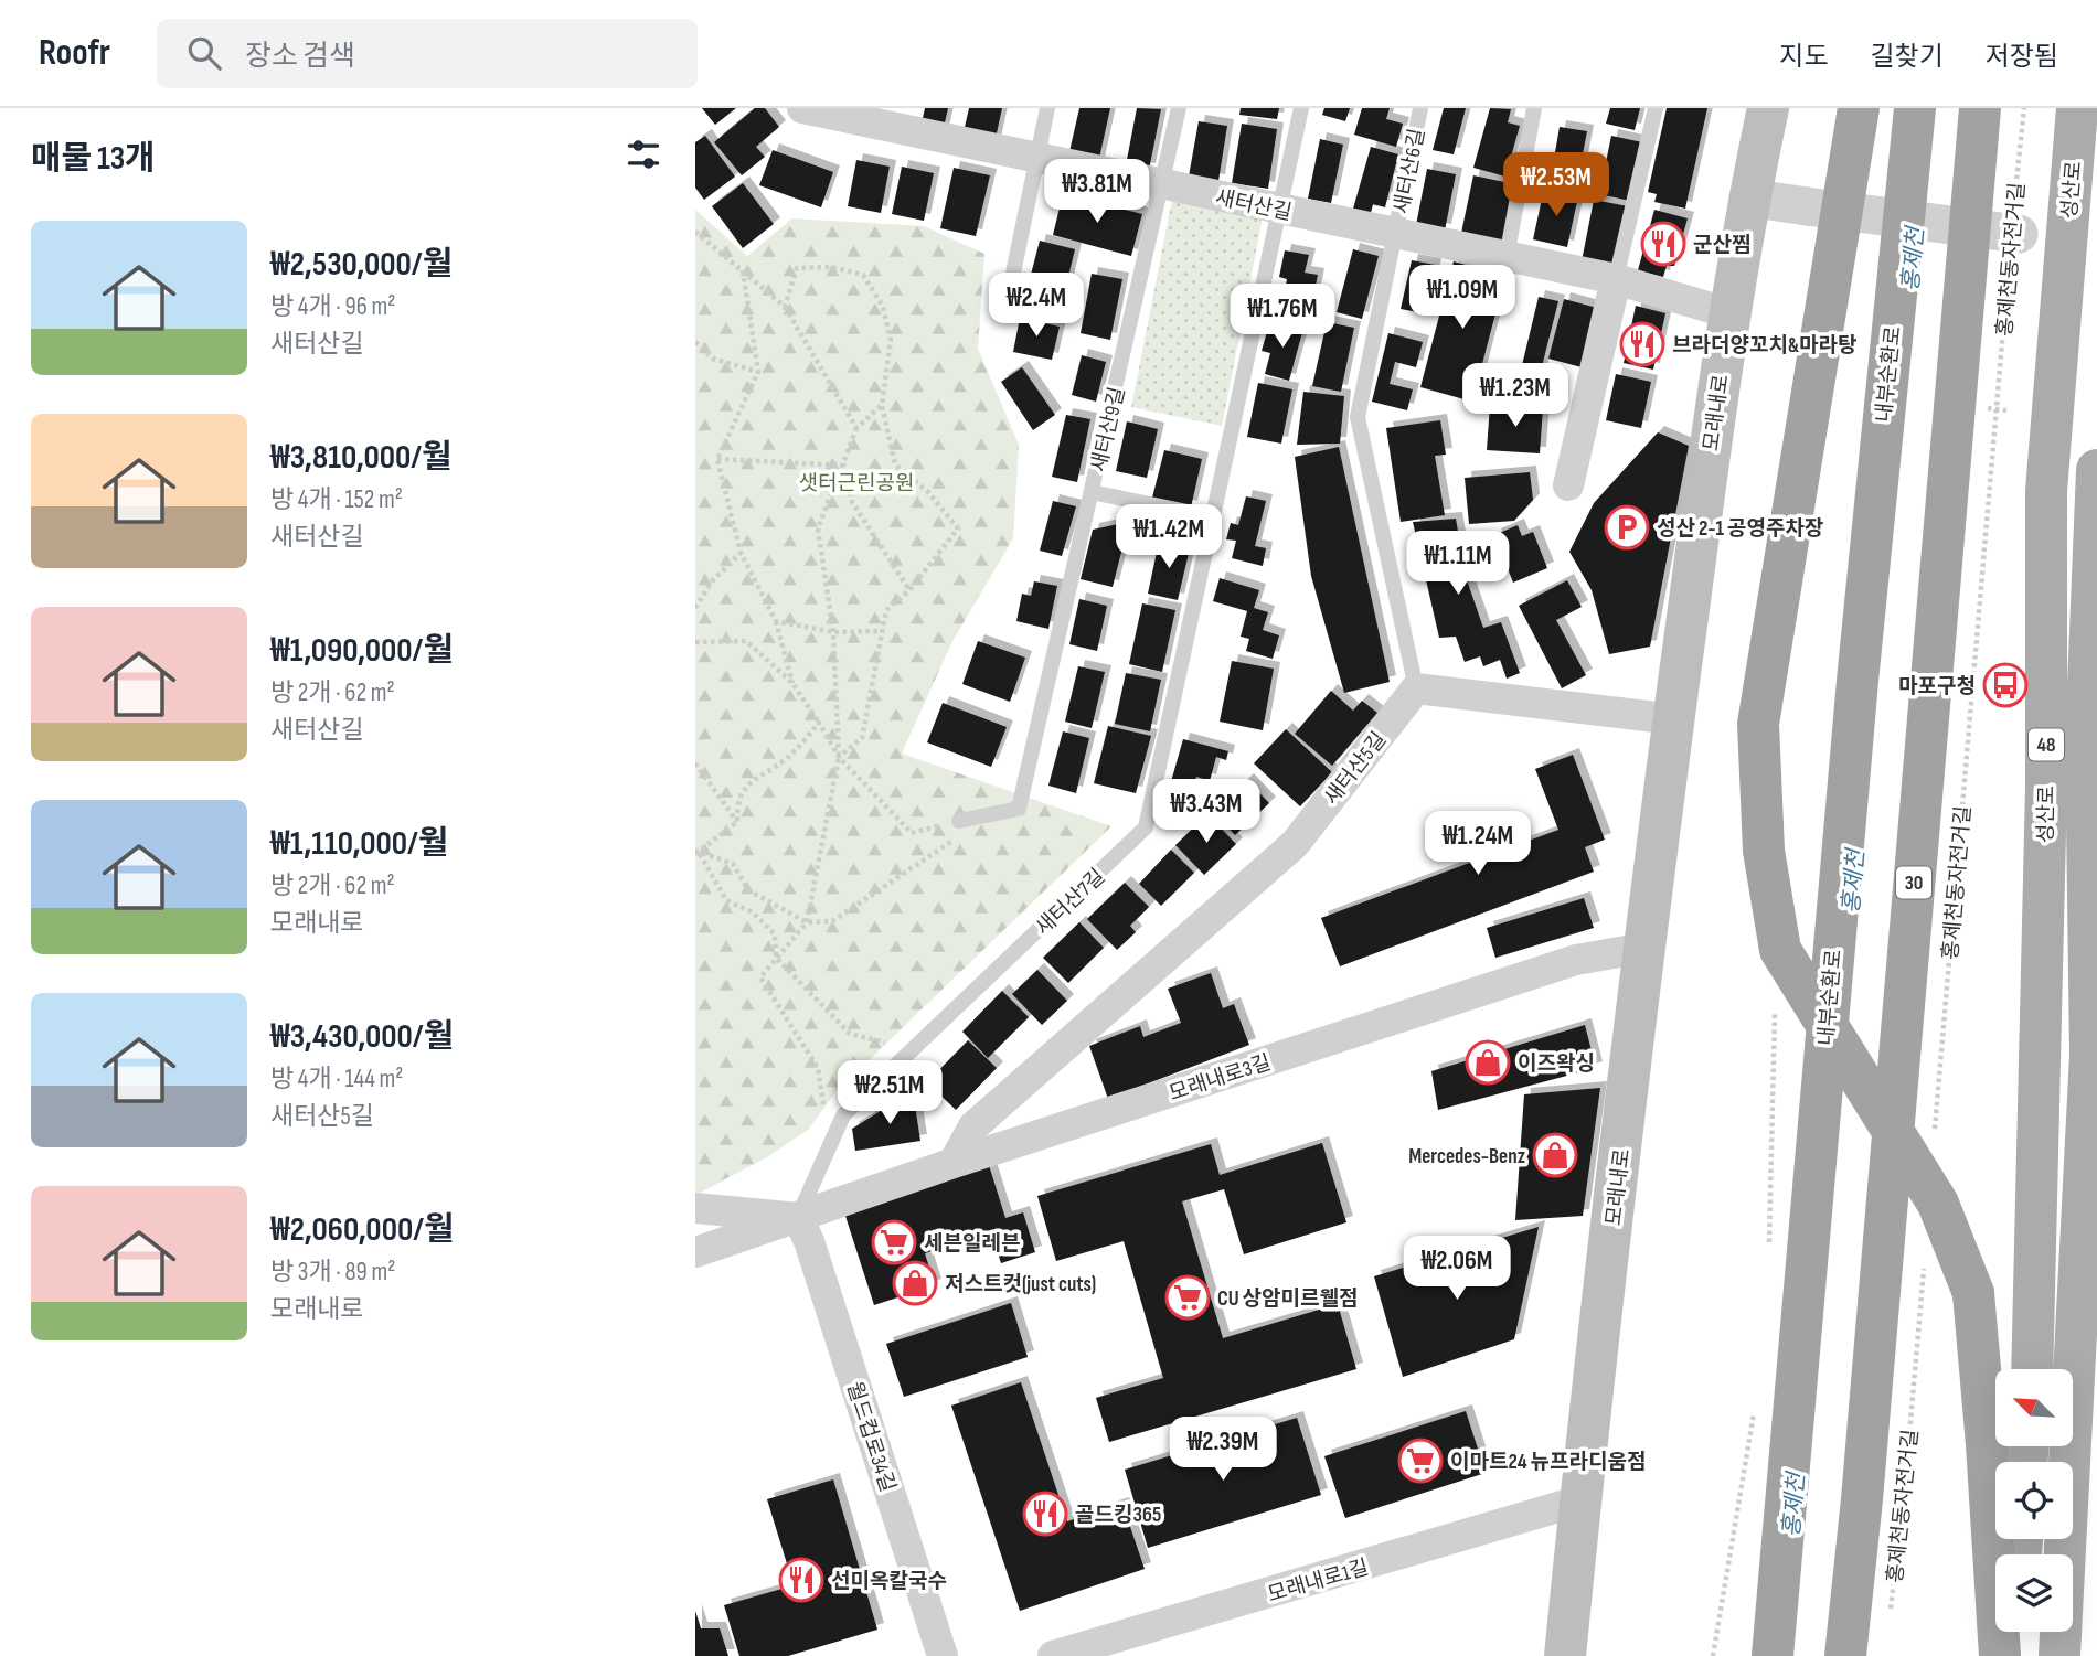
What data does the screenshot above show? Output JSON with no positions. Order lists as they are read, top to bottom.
{
  "streets": {
    "highway": ["내부순환로", "30"],
    "main road": ["성산로", "모래내로", "48"],
    "street": [
      "새터산길",
      "새터산5길",
      "모래내로3길",
      "월드컵로34길",
      "모래내로1길"
    ],
    "lane": ["새터산6길", "새터산9길", "새터산7길"],
    "path": ["홍제천동자전거길"]
  },
  "crossings": [
    ["새터산6길", "새터산길"],
    ["새터산길", "모래내로"],
    ["새터산길", "새터산9길"],
    ["새터산길", "새터산7길"],
    ["모래내로", "모래내로3길"],
    ["모래내로", "모래내로1길"],
    ["새터산5길", "모래내로3길"],
    ["새터산7길", "모래내로3길"],
    ["새터산7길", "월드컵로34길"],
    ["모래내로3길", "월드컵로34길"]
  ],
  "water": ["홍제천"],
  "parks": ["샛터근린공원"],
  "places": {
    "restaurant": [
      "군산찜",
      "브라더양꼬치&마라탕",
      "골드킹365",
      "선미옥칼국수"
    ],
    "parking": ["성산 2-1 공영주차장"],
    "bus stop": ["마포구청"],
    "shop": ["이즈왁싱", "Mercedes-Benz", "저스트컷(just cuts)"],
    "supermarket": ["세븐일레븐", "CU 상암미르웰점", "이마트24 뉴프라디움점"]
  },
  "north": "top left",
  "page": {
    "header": "Roofr",
    "search": "장소 검색",
    "nav": ["지도", "길찾기", "저장됨"],
    "heading": "매물 13개",
    "price": [
      "₩2.53M",
      "₩3.81M",
      "₩1.09M",
      "₩2.4M",
      "₩1.76M",
      "₩1.23M",
      "₩1.42M",
      "₩1.11M",
      "₩3.43M",
      "₩1.24M",
      "₩2.51M",
      "₩2.06M",
      "₩2.39M"
    ],
    "list": [
      {
        "name": "₩2,530,000/월",
        "note": "방 4개 · 96 m² · 새터산길"
      },
      {
        "name": "₩3,810,000/월",
        "note": "방 4개 · 152 m² · 새터산길"
      },
      {
        "name": "₩1,090,000/월",
        "note": "방 2개 · 62 m² · 새터산길"
      },
      {
        "name": "₩1,110,000/월",
        "note": "방 2개 · 62 m² · 모래내로"
      },
      {
        "name": "₩3,430,000/월",
        "note": "방 4개 · 144 m² · 새터산5길"
      },
      {
        "name": "₩2,060,000/월",
        "note": "방 3개 · 89 m² · 모래내로"
      }
    ]
  }
}
